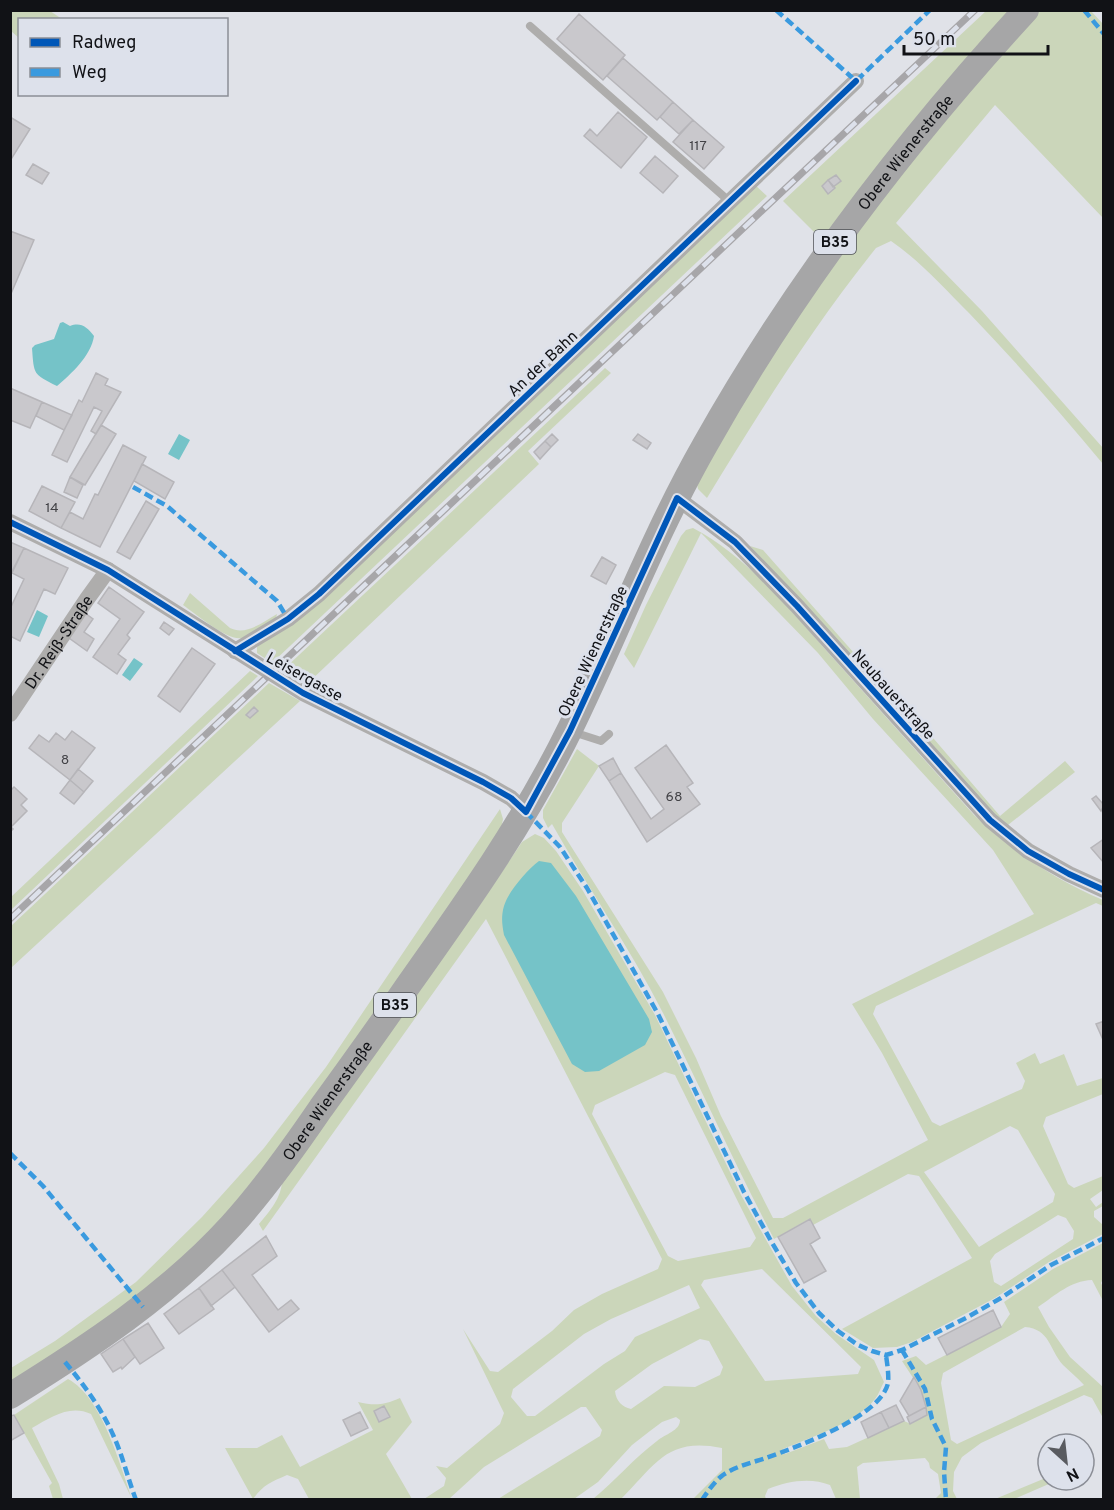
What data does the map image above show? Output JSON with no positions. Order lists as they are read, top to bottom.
{
  "streets": {
    "main road": ["Obere Wienerstraße", "B35"],
    "street": [
      "An der Bahn",
      "Dr. Reiß-Straße",
      "Leisergasse",
      "Neubauerstraße"
    ]
  },
  "crossings": [
    ["Obere Wienerstraße", "Leisergasse"],
    ["Obere Wienerstraße", "Neubauerstraße"],
    ["An der Bahn", "Leisergasse"],
    ["Dr. Reiß-Straße", "Leisergasse"]
  ],
  "house_numbers": [
    "117",
    "14",
    "8",
    "68"
  ],
  "legend": ["Radweg", "Weg"],
  "scale_bar": "50 m",
  "north": "bottom right"
}
